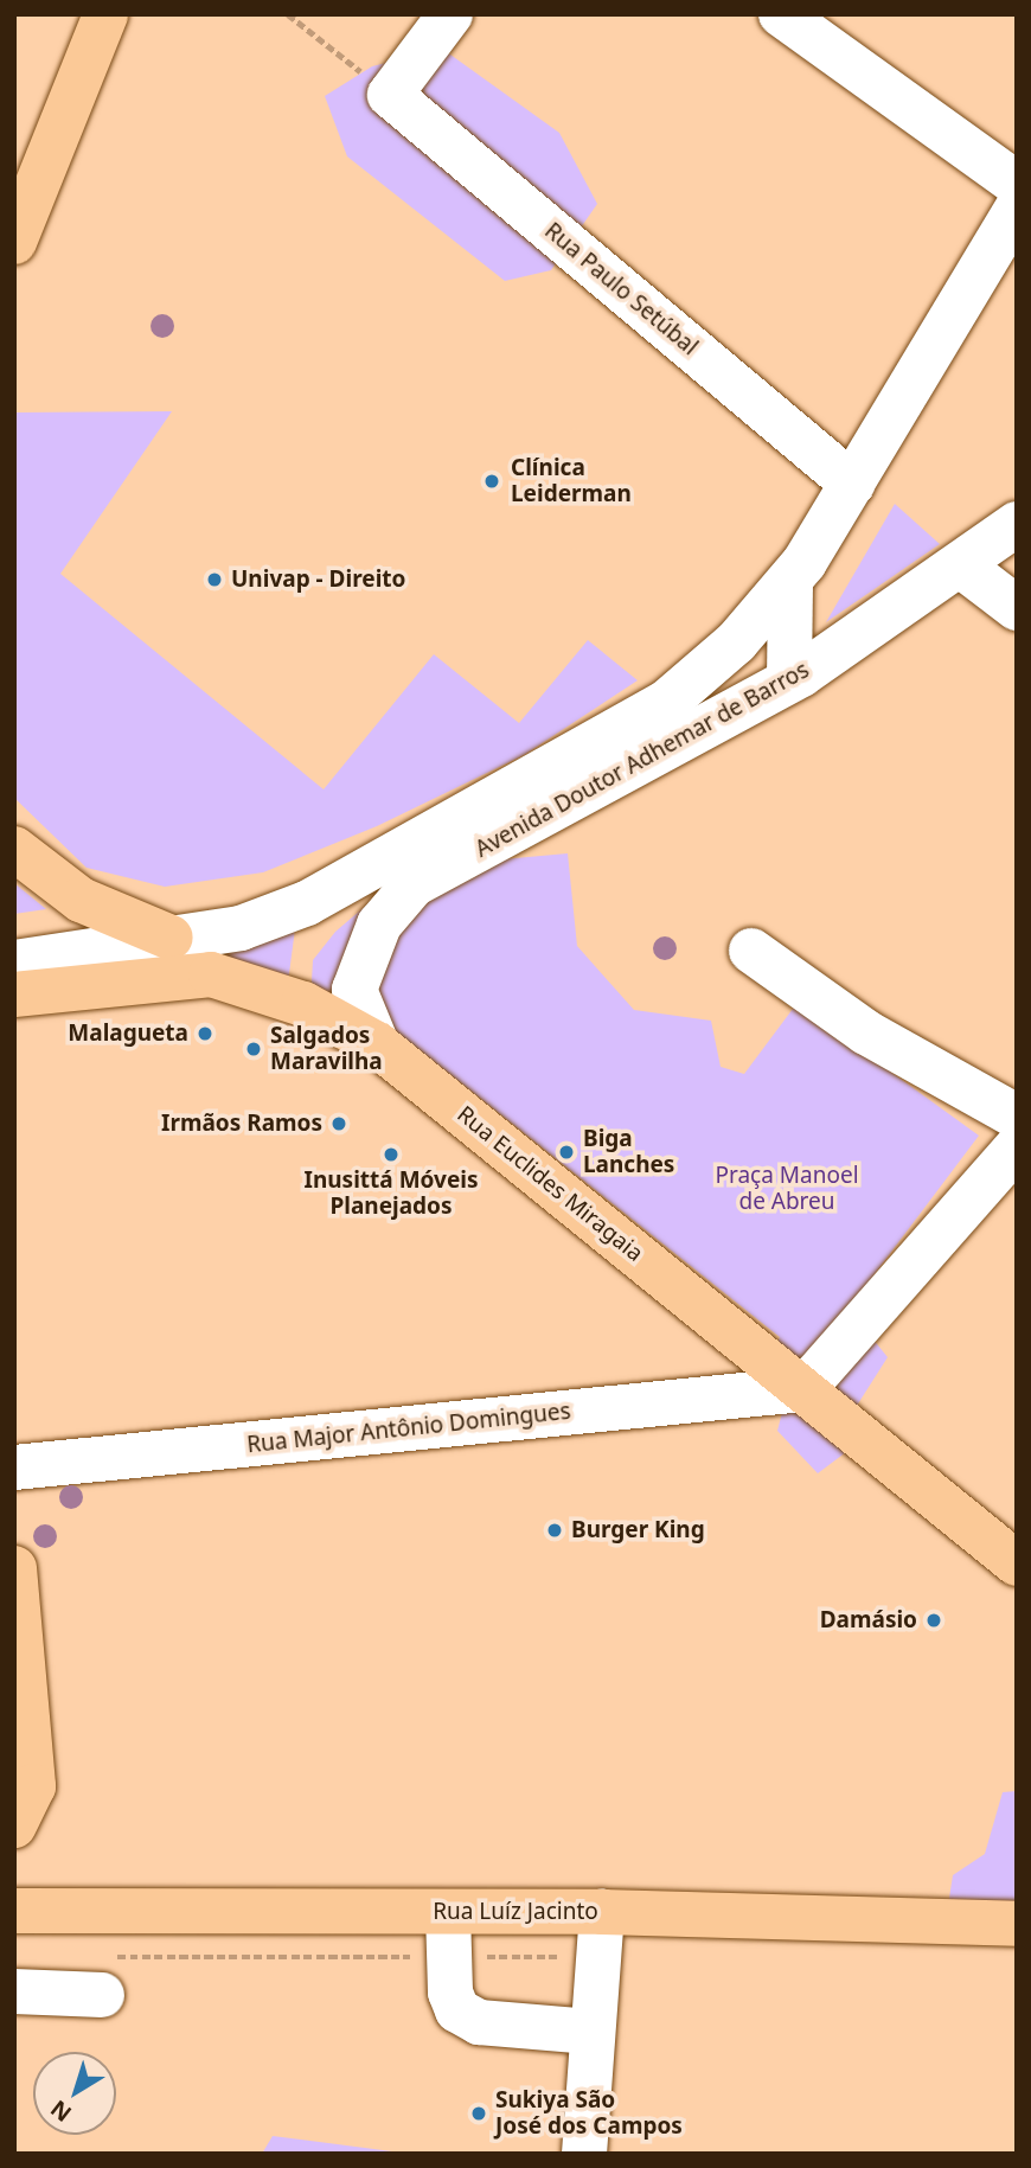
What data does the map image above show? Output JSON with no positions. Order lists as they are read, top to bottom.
{
  "streets": {
    "main road": ["Rua Euclides Miragaia", "Rua Luíz Jacinto"],
    "street": ["Rua Paulo Setúbal", "Avenida Doutor Adhemar de Barros", "Rua Major Antônio Domingues"]
  },
  "crossings": [
    ["Rua Paulo Setúbal", "Avenida Doutor Adhemar de Barros"],
    ["Avenida Doutor Adhemar de Barros", "Rua Euclides Miragaia"],
    ["Rua Euclides Miragaia", "Rua Major Antônio Domingues"]
  ],
  "parks": ["Praça Manoel de Abreu"],
  "places": [
    "Clínica Leiderman",
    "Univap - Direito",
    "Malagueta",
    "Salgados Maravilha",
    "Irmãos Ramos",
    "Biga Lanches",
    "Inusittá Móveis Planejados",
    "Burger King",
    "Damásio",
    "Sukiya São José dos Campos"
  ],
  "north": "bottom left"
}
